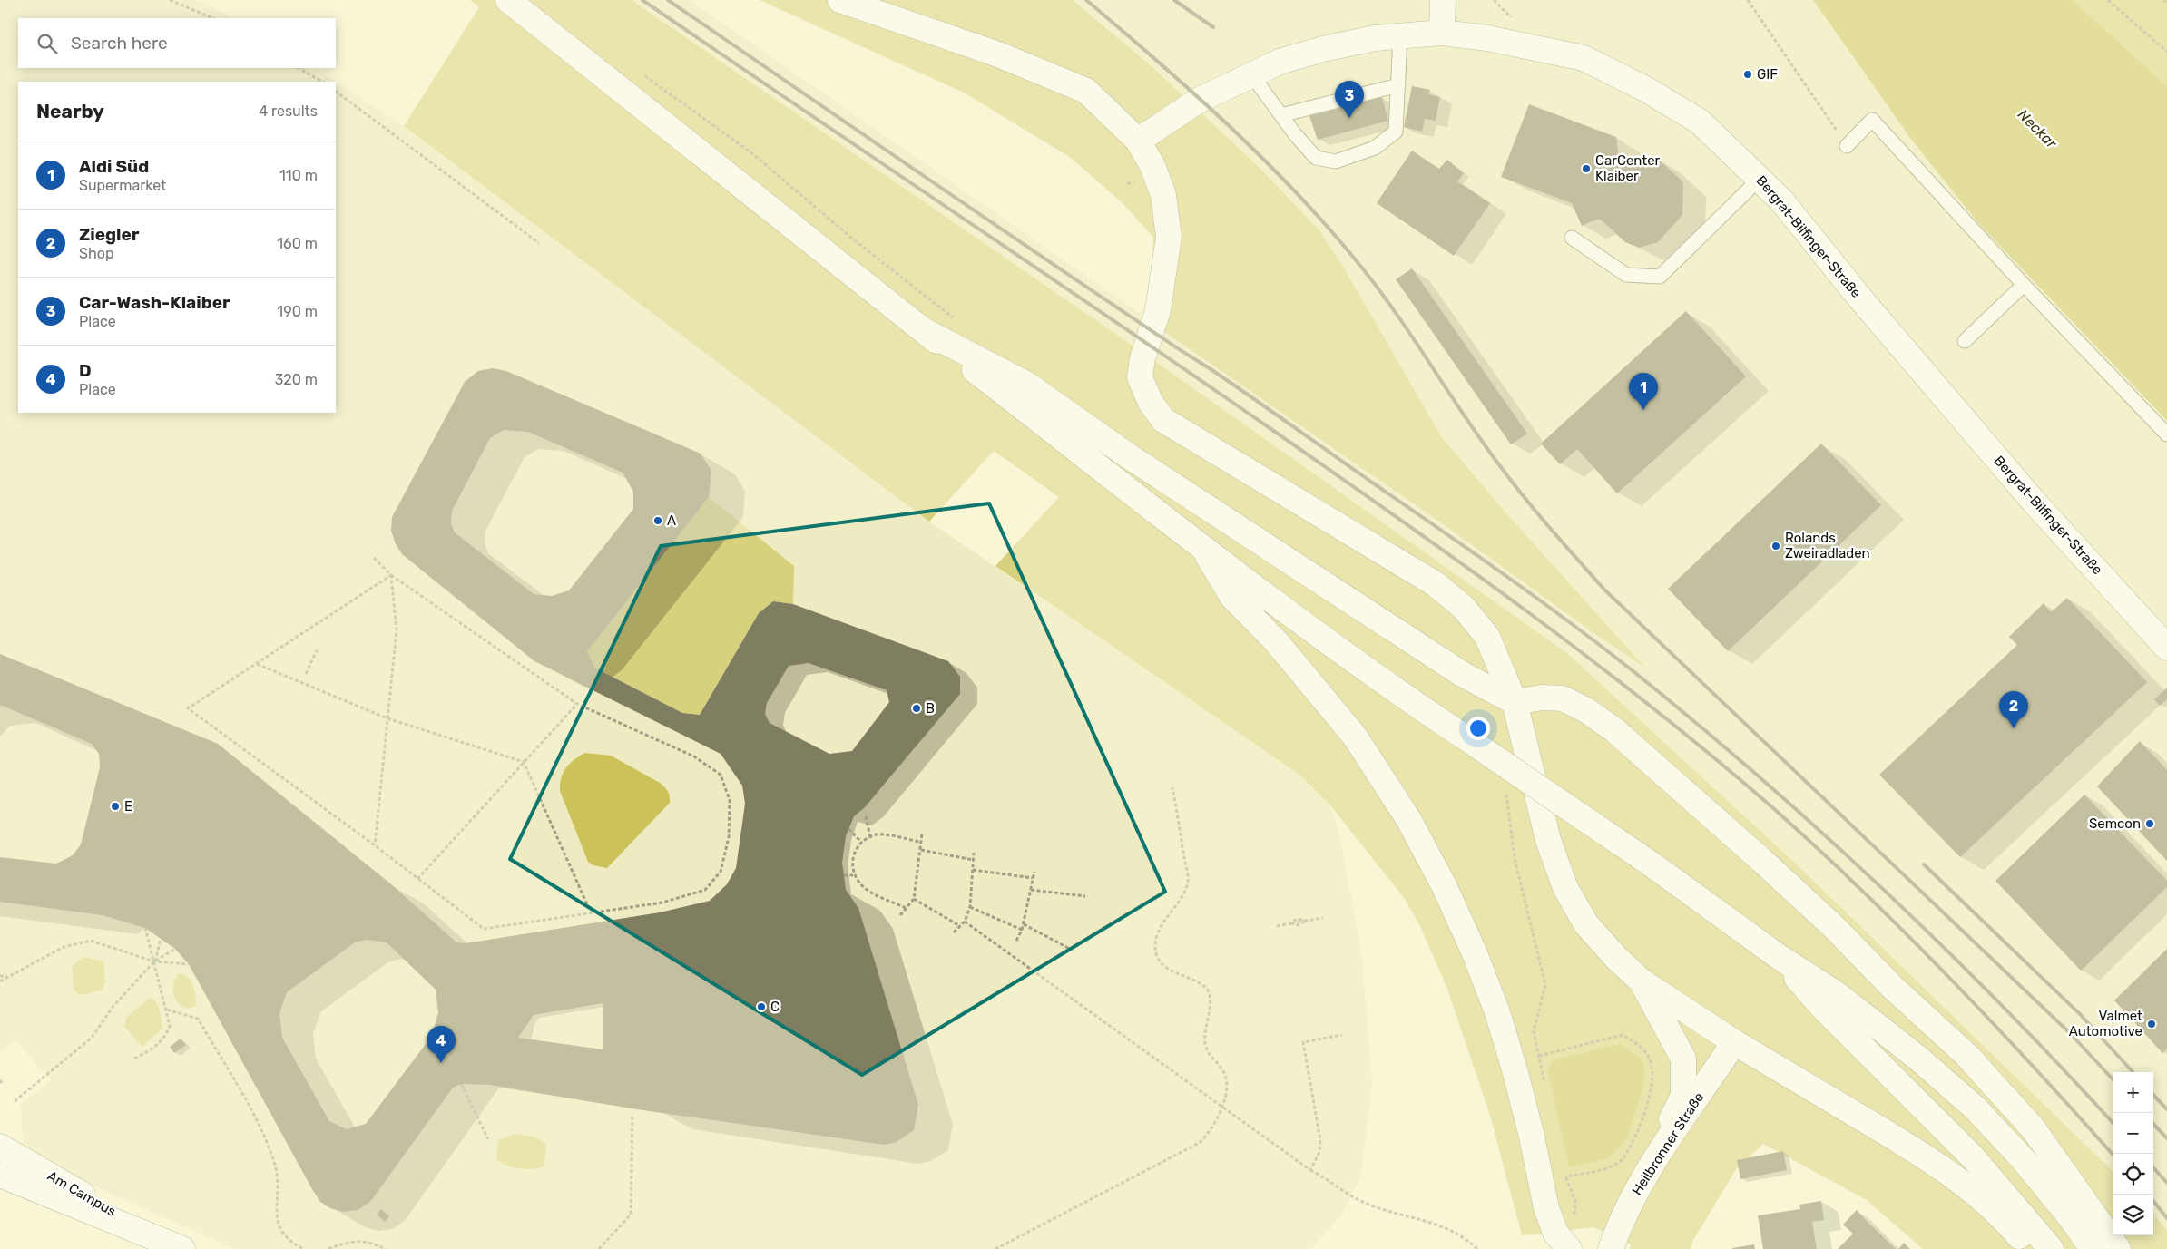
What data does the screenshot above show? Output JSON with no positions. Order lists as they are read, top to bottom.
{
  "streets": {
    "main road": ["Bergrat-Bilfinger-Straße", "Heilbronner Straße", "Am Campus"]
  },
  "water": ["Neckar"],
  "places": [
    "GIF",
    "CarCenter Klaiber",
    "A",
    "Rolands Zweiradladen",
    "B",
    "E",
    "Semcon",
    "C",
    "Valmet Automotive"
  ],
  "page": {
    "search": "Search here",
    "pins": [
      "3",
      "1",
      "2",
      "4"
    ],
    "heading": ["Nearby", "4 results"],
    "list": [
      {
        "mark": "1",
        "name": "Aldi Süd",
        "note": "Supermarket",
        "value": "110 m"
      },
      {
        "mark": "2",
        "name": "Ziegler",
        "note": "Shop",
        "value": "160 m"
      },
      {
        "mark": "3",
        "name": "Car-Wash-Klaiber",
        "note": "Place",
        "value": "190 m"
      },
      {
        "mark": "4",
        "name": "D",
        "note": "Place",
        "value": "320 m"
      }
    ],
    "map_buttons": ["+", "−"]
  }
}
